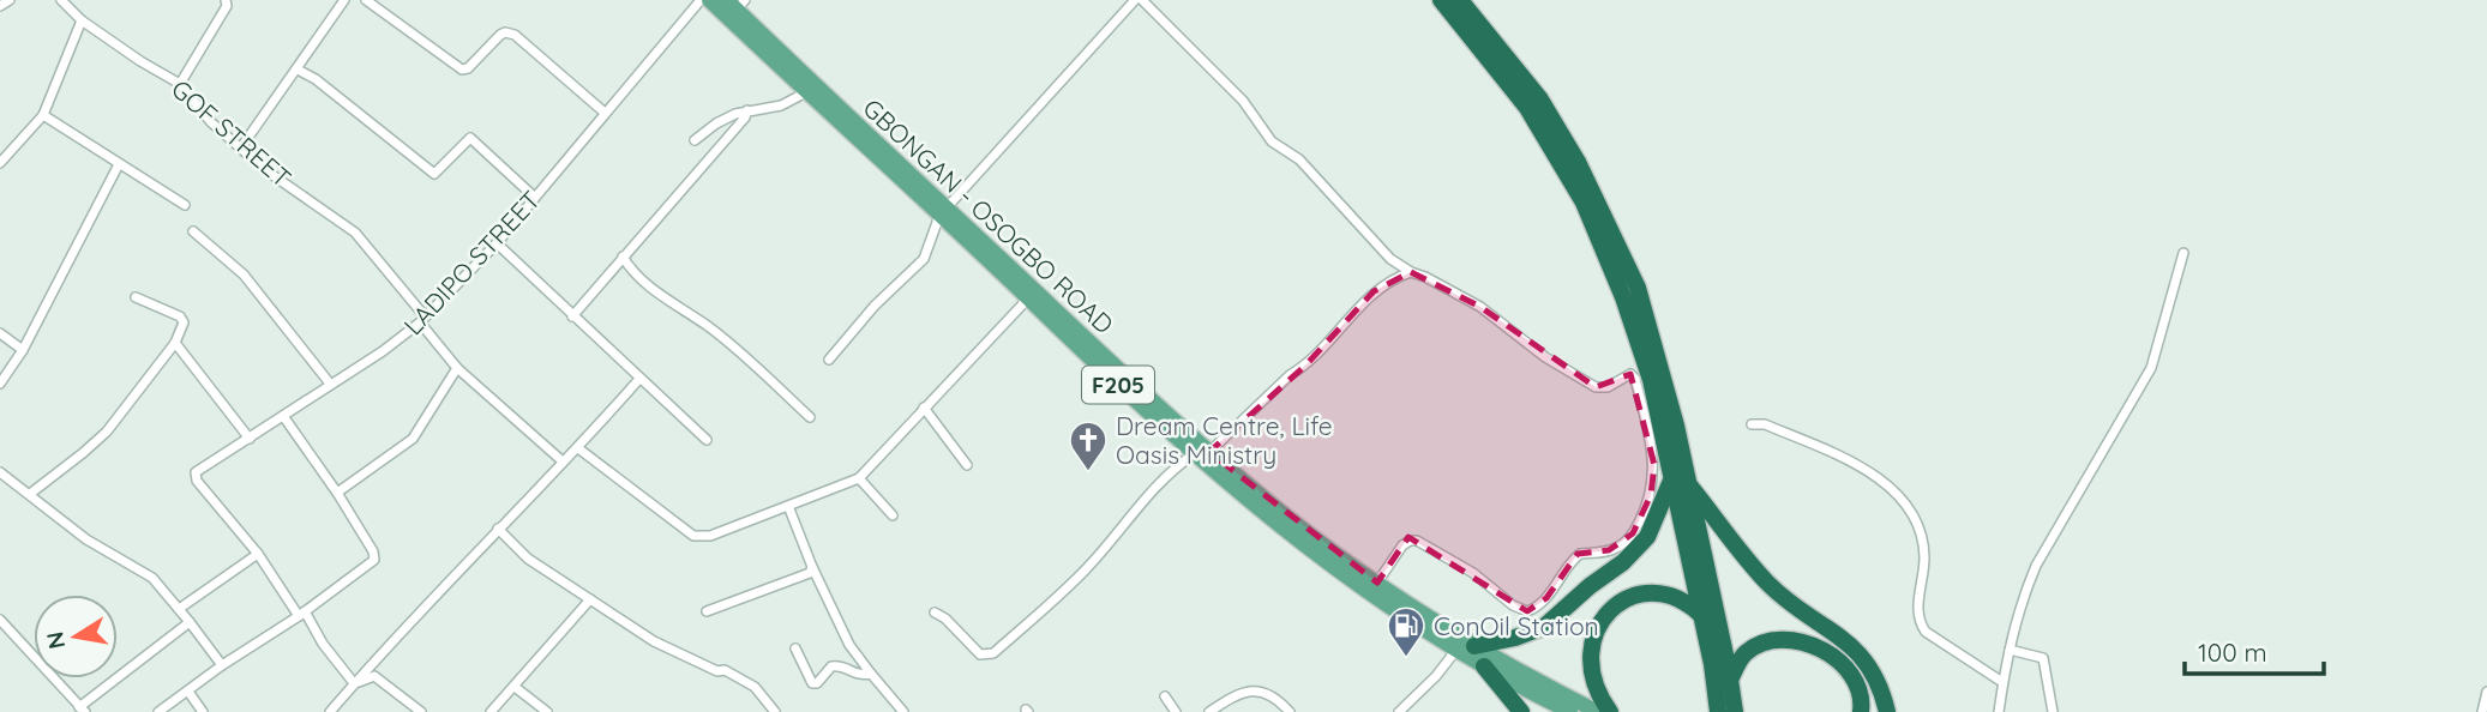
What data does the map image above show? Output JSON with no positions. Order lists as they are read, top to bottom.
{
  "streets": {
    "main road": ["GBONGAN - OSOGBO ROAD", "F205"],
    "street": ["GOF STREET", "LADIPO STREET"]
  },
  "crossings": [
    ["GOF STREET", "LADIPO STREET"]
  ],
  "places": {
    "church": ["Dream Centre, Life Oasis Ministry"],
    "fuel station": ["ConOil Station"]
  },
  "scale_bar": "100 m",
  "north": "left"
}
